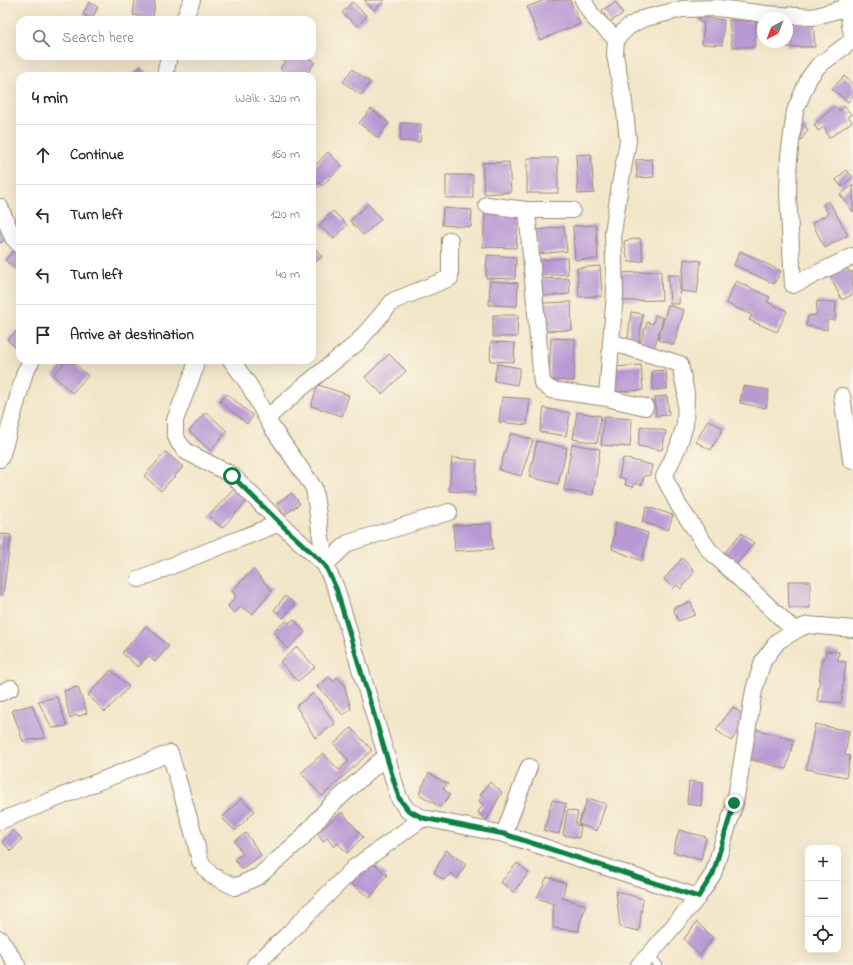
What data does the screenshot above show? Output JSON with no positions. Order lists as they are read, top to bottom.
{
  "north": "bottom left",
  "page": {
    "search": "Search here",
    "heading": ["4 min", "Walk · 320 m"],
    "list": [
      ["Continue", "160 m"],
      ["Turn left", "120 m"],
      ["Turn left", "40 m"],
      "Arrive at destination"
    ],
    "map_buttons": ["+", "−"]
  }
}
